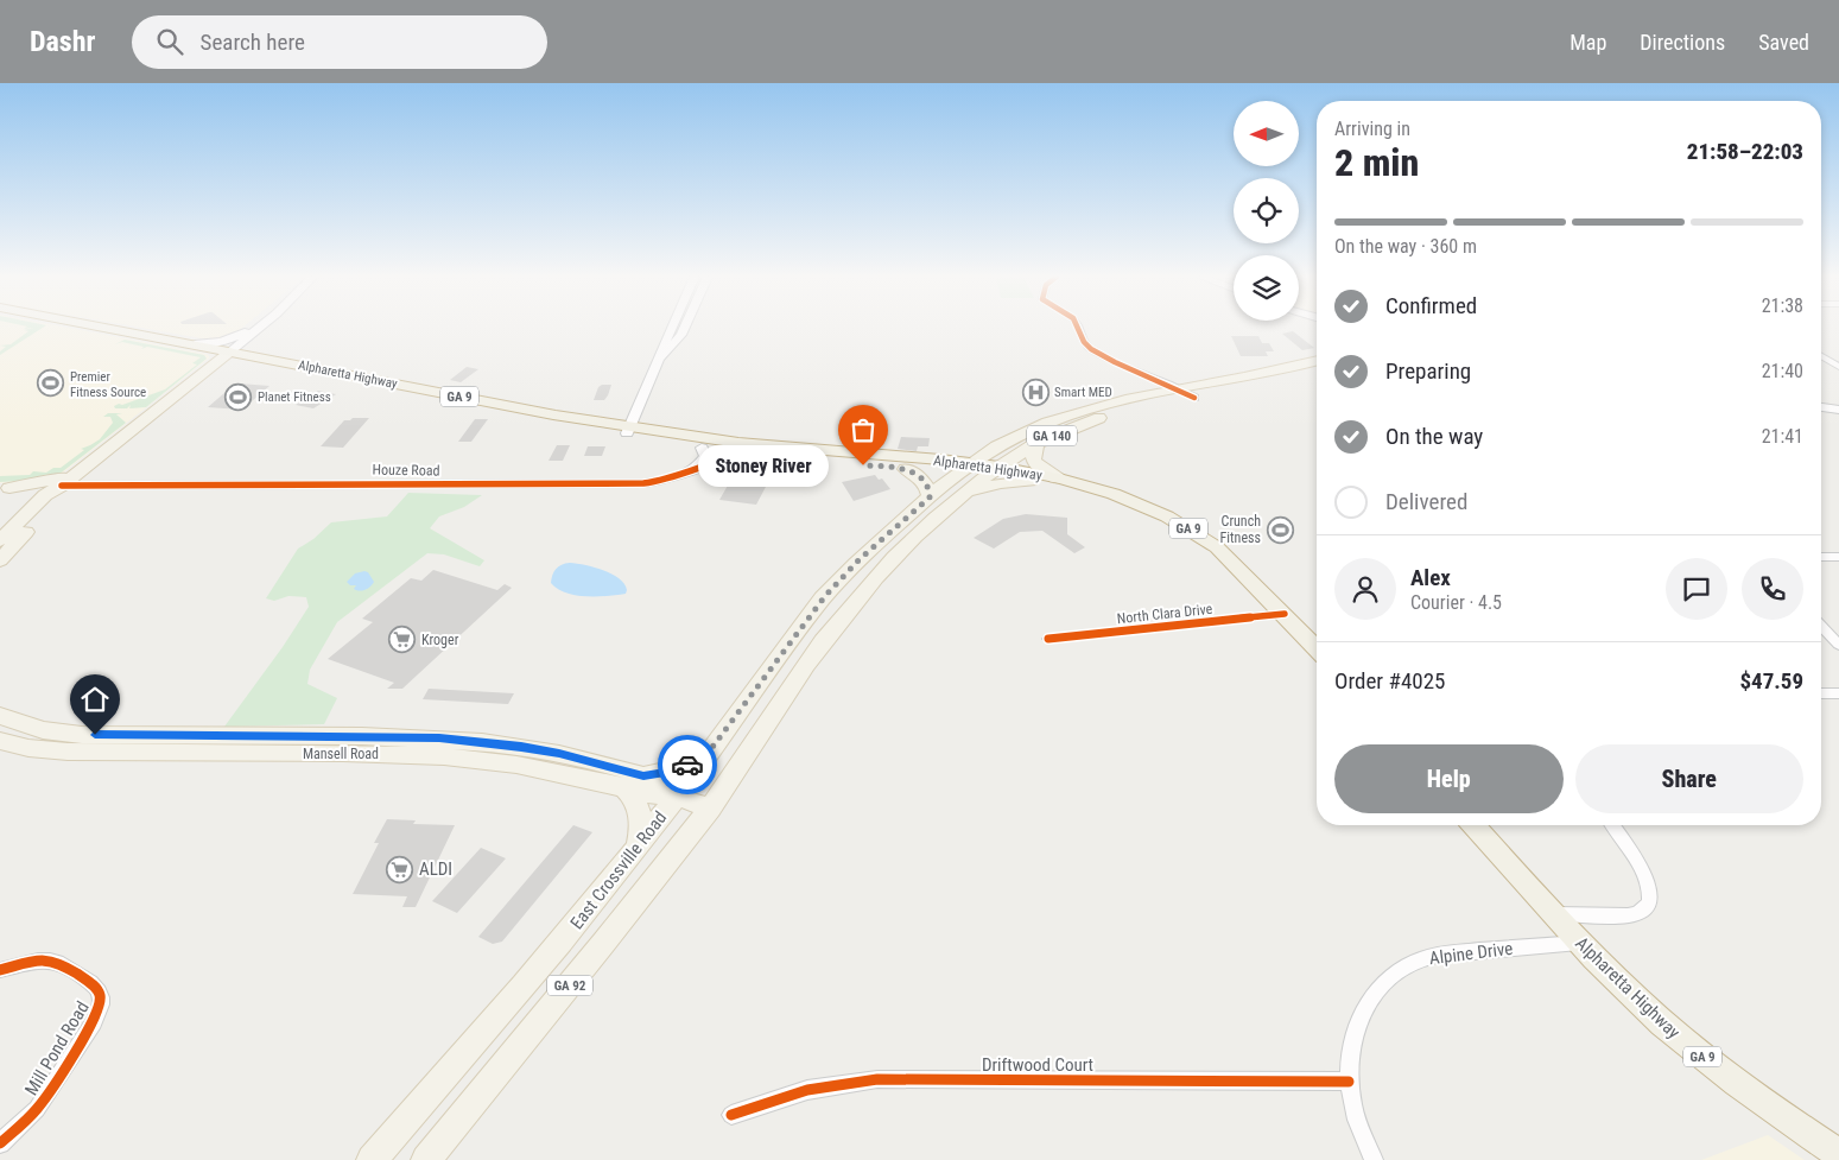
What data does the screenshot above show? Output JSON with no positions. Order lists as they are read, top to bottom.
{
  "streets": {
    "highway": ["Alpharetta Highway", "GA 9"],
    "main road": [
      "GA 140",
      "Houze Road",
      "Mansell Road",
      "East Crossville Road",
      "GA 92"
    ],
    "street": [
      "North Clara Drive",
      "Alpine Drive",
      "Mill Pond Road",
      "Driftwood Court"
    ]
  },
  "crossings": [
    ["Alpharetta Highway", "GA 140"],
    ["Alpharetta Highway", "Houze Road"],
    ["Alpharetta Highway", "North Clara Drive"],
    ["Alpharetta Highway", "East Crossville Road"],
    ["Alpharetta Highway", "Alpine Drive"],
    ["Alpharetta Highway", "GA 92"],
    ["GA 140", "GA 92"],
    ["Mansell Road", "East Crossville Road"],
    ["Mansell Road", "GA 92"],
    ["East Crossville Road", "GA 92"],
    ["Alpine Drive", "Driftwood Court"]
  ],
  "places": {
    "sports": ["Premier Fitness Source", "Planet Fitness", "Crunch Fitness"],
    "hospital": ["Smart MED"],
    "other": ["Stoney River"],
    "supermarket": ["Kroger", "ALDI"]
  },
  "north": "left",
  "page": {
    "header": "Dashr",
    "search": "Search here",
    "nav": ["Map", "Directions", "Saved"],
    "heading": ["2 min", "Arriving in", "21:58–22:03"],
    "panel": [
      "Alex",
      "Courier · 4.5",
      "Order #4025",
      "$47.59"
    ],
    "bar": "On the way · 360 m",
    "list": [
      ["Confirmed", "21:38"],
      ["Preparing", "21:40"],
      ["On the way", "21:41"],
      "Delivered"
    ],
    "bubble": "Stoney River",
    "buttons": ["Help", "Share"]
  }
}
